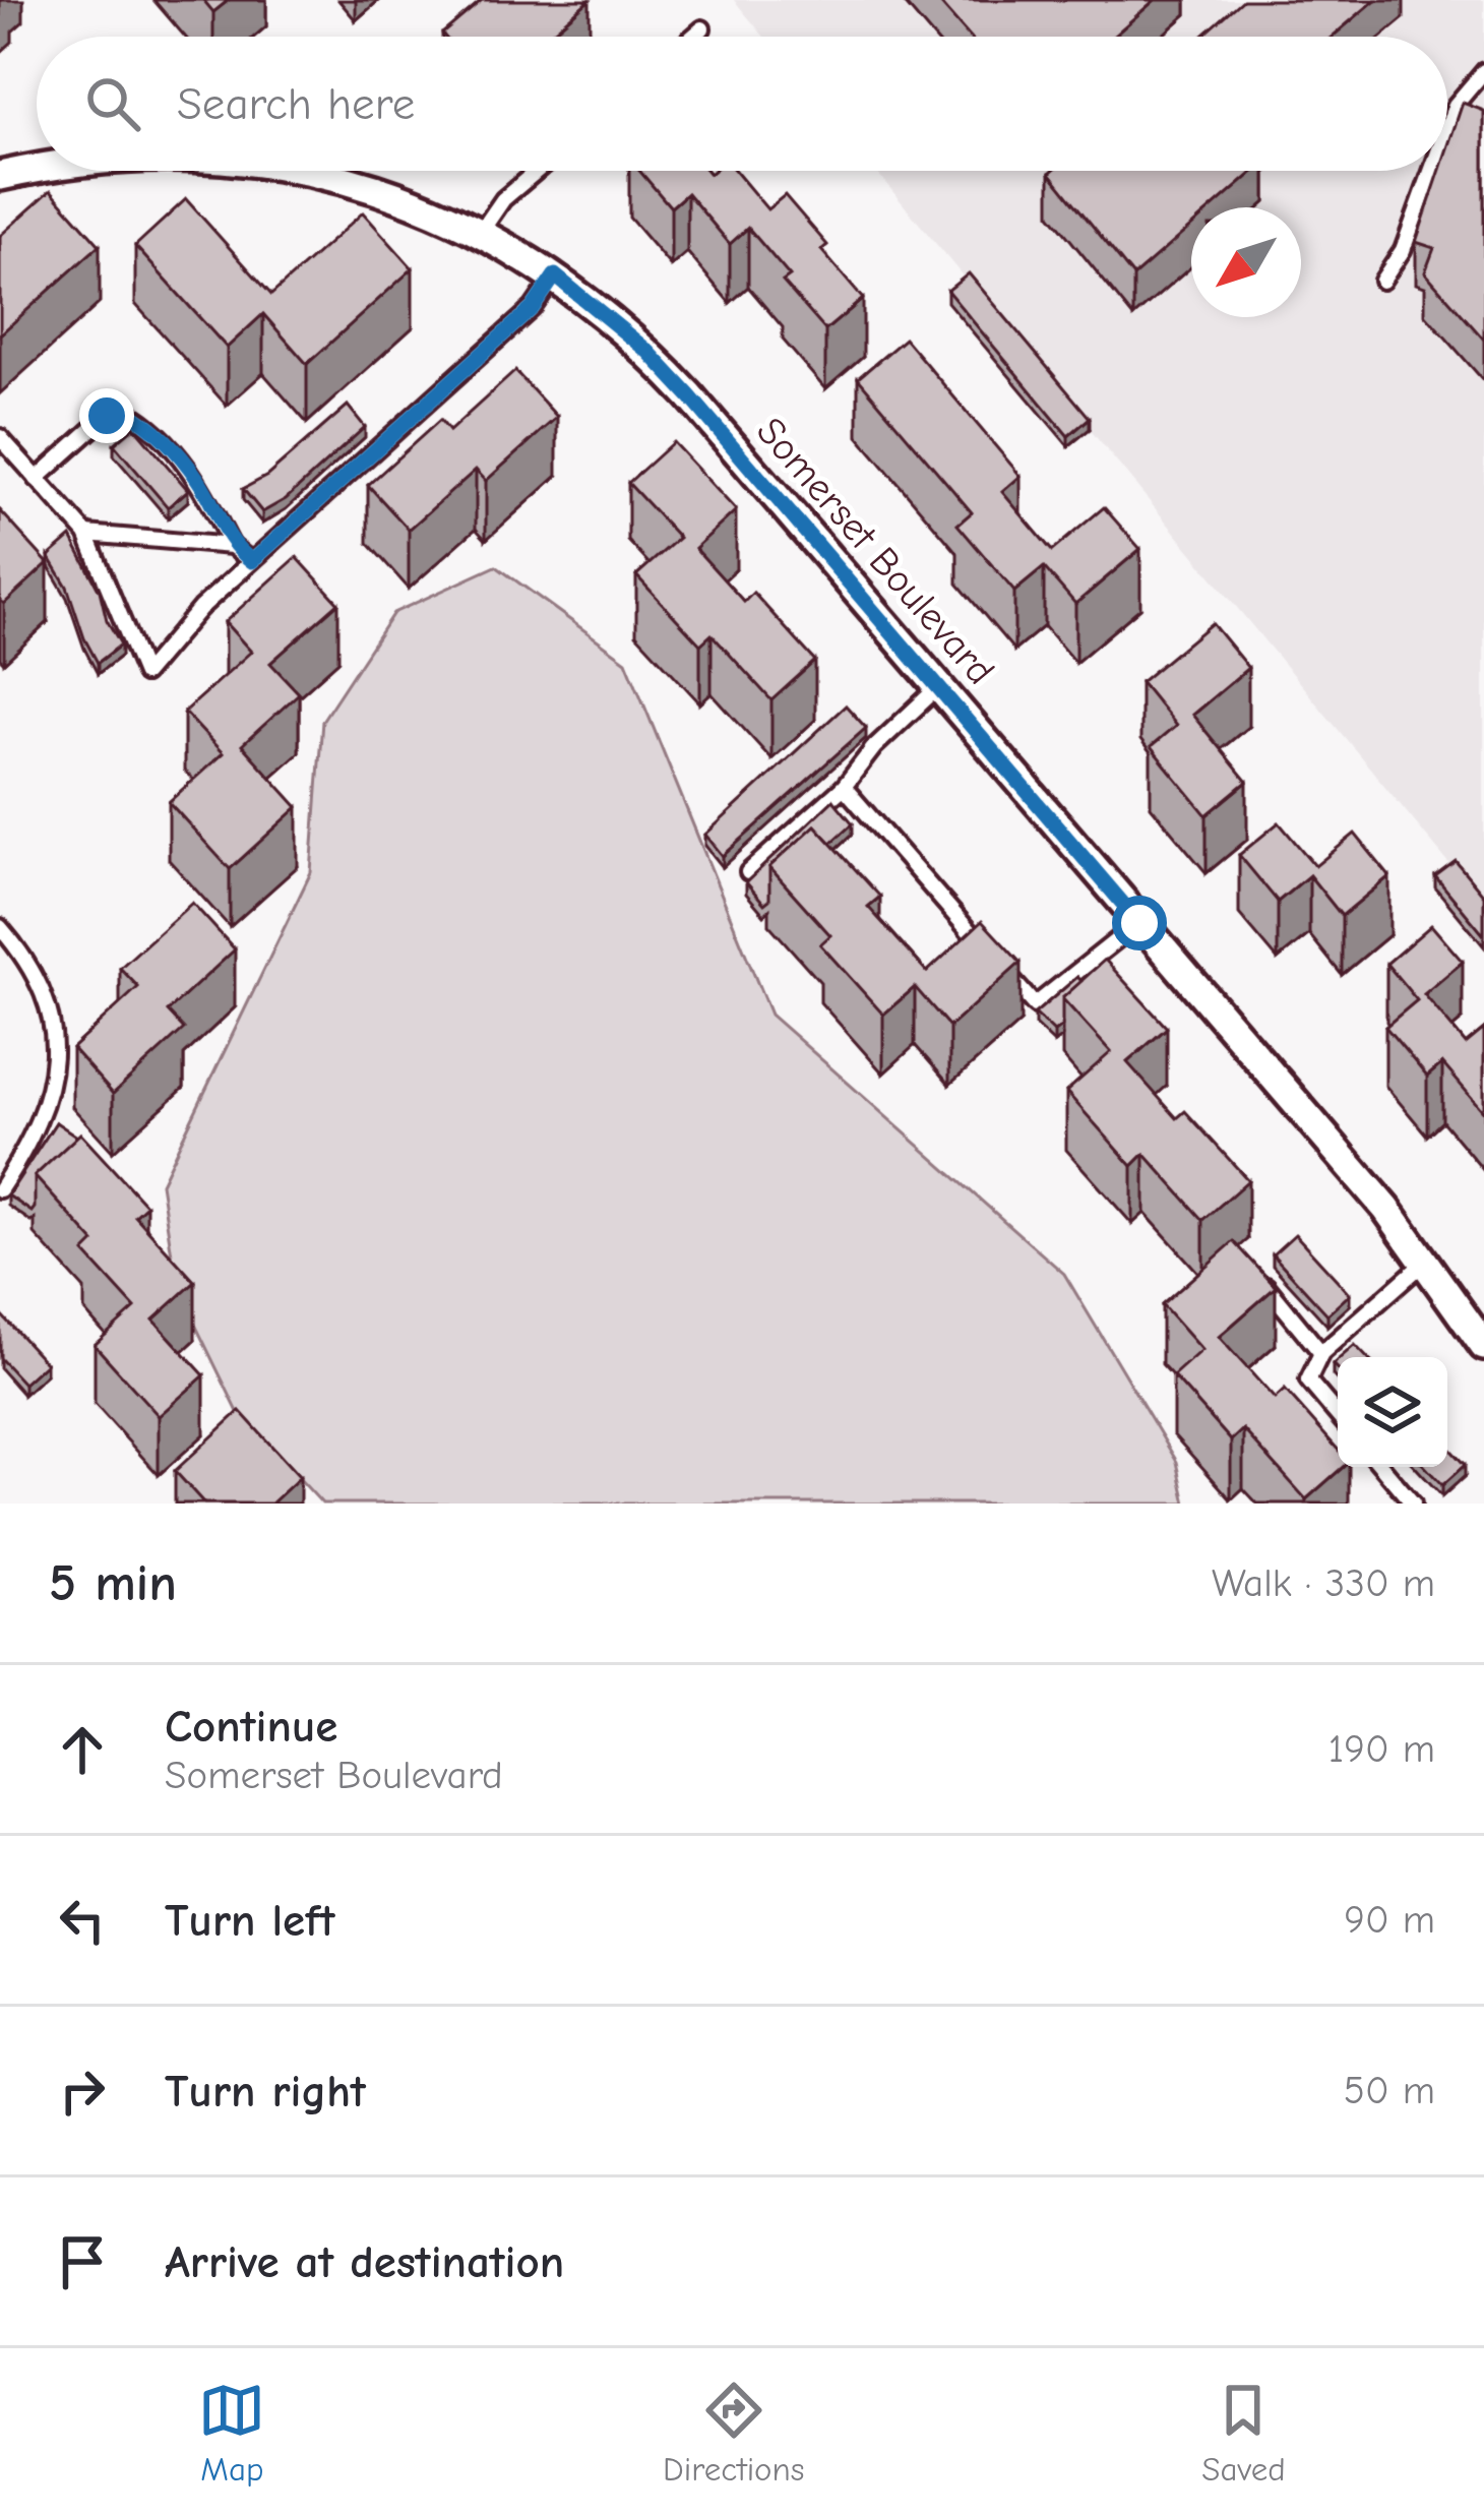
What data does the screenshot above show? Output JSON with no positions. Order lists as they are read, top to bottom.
{
  "streets": {
    "street": ["Somerset Boulevard"]
  },
  "north": "bottom left",
  "page": {
    "search": "Search here",
    "heading": ["5 min", "Walk · 330 m"],
    "list": [
      ["Continue", "Somerset Boulevard", "190 m"],
      ["Turn left", "90 m"],
      ["Turn right", "50 m"],
      "Arrive at destination"
    ],
    "nav": ["Map", "Directions", "Saved"]
  }
}
